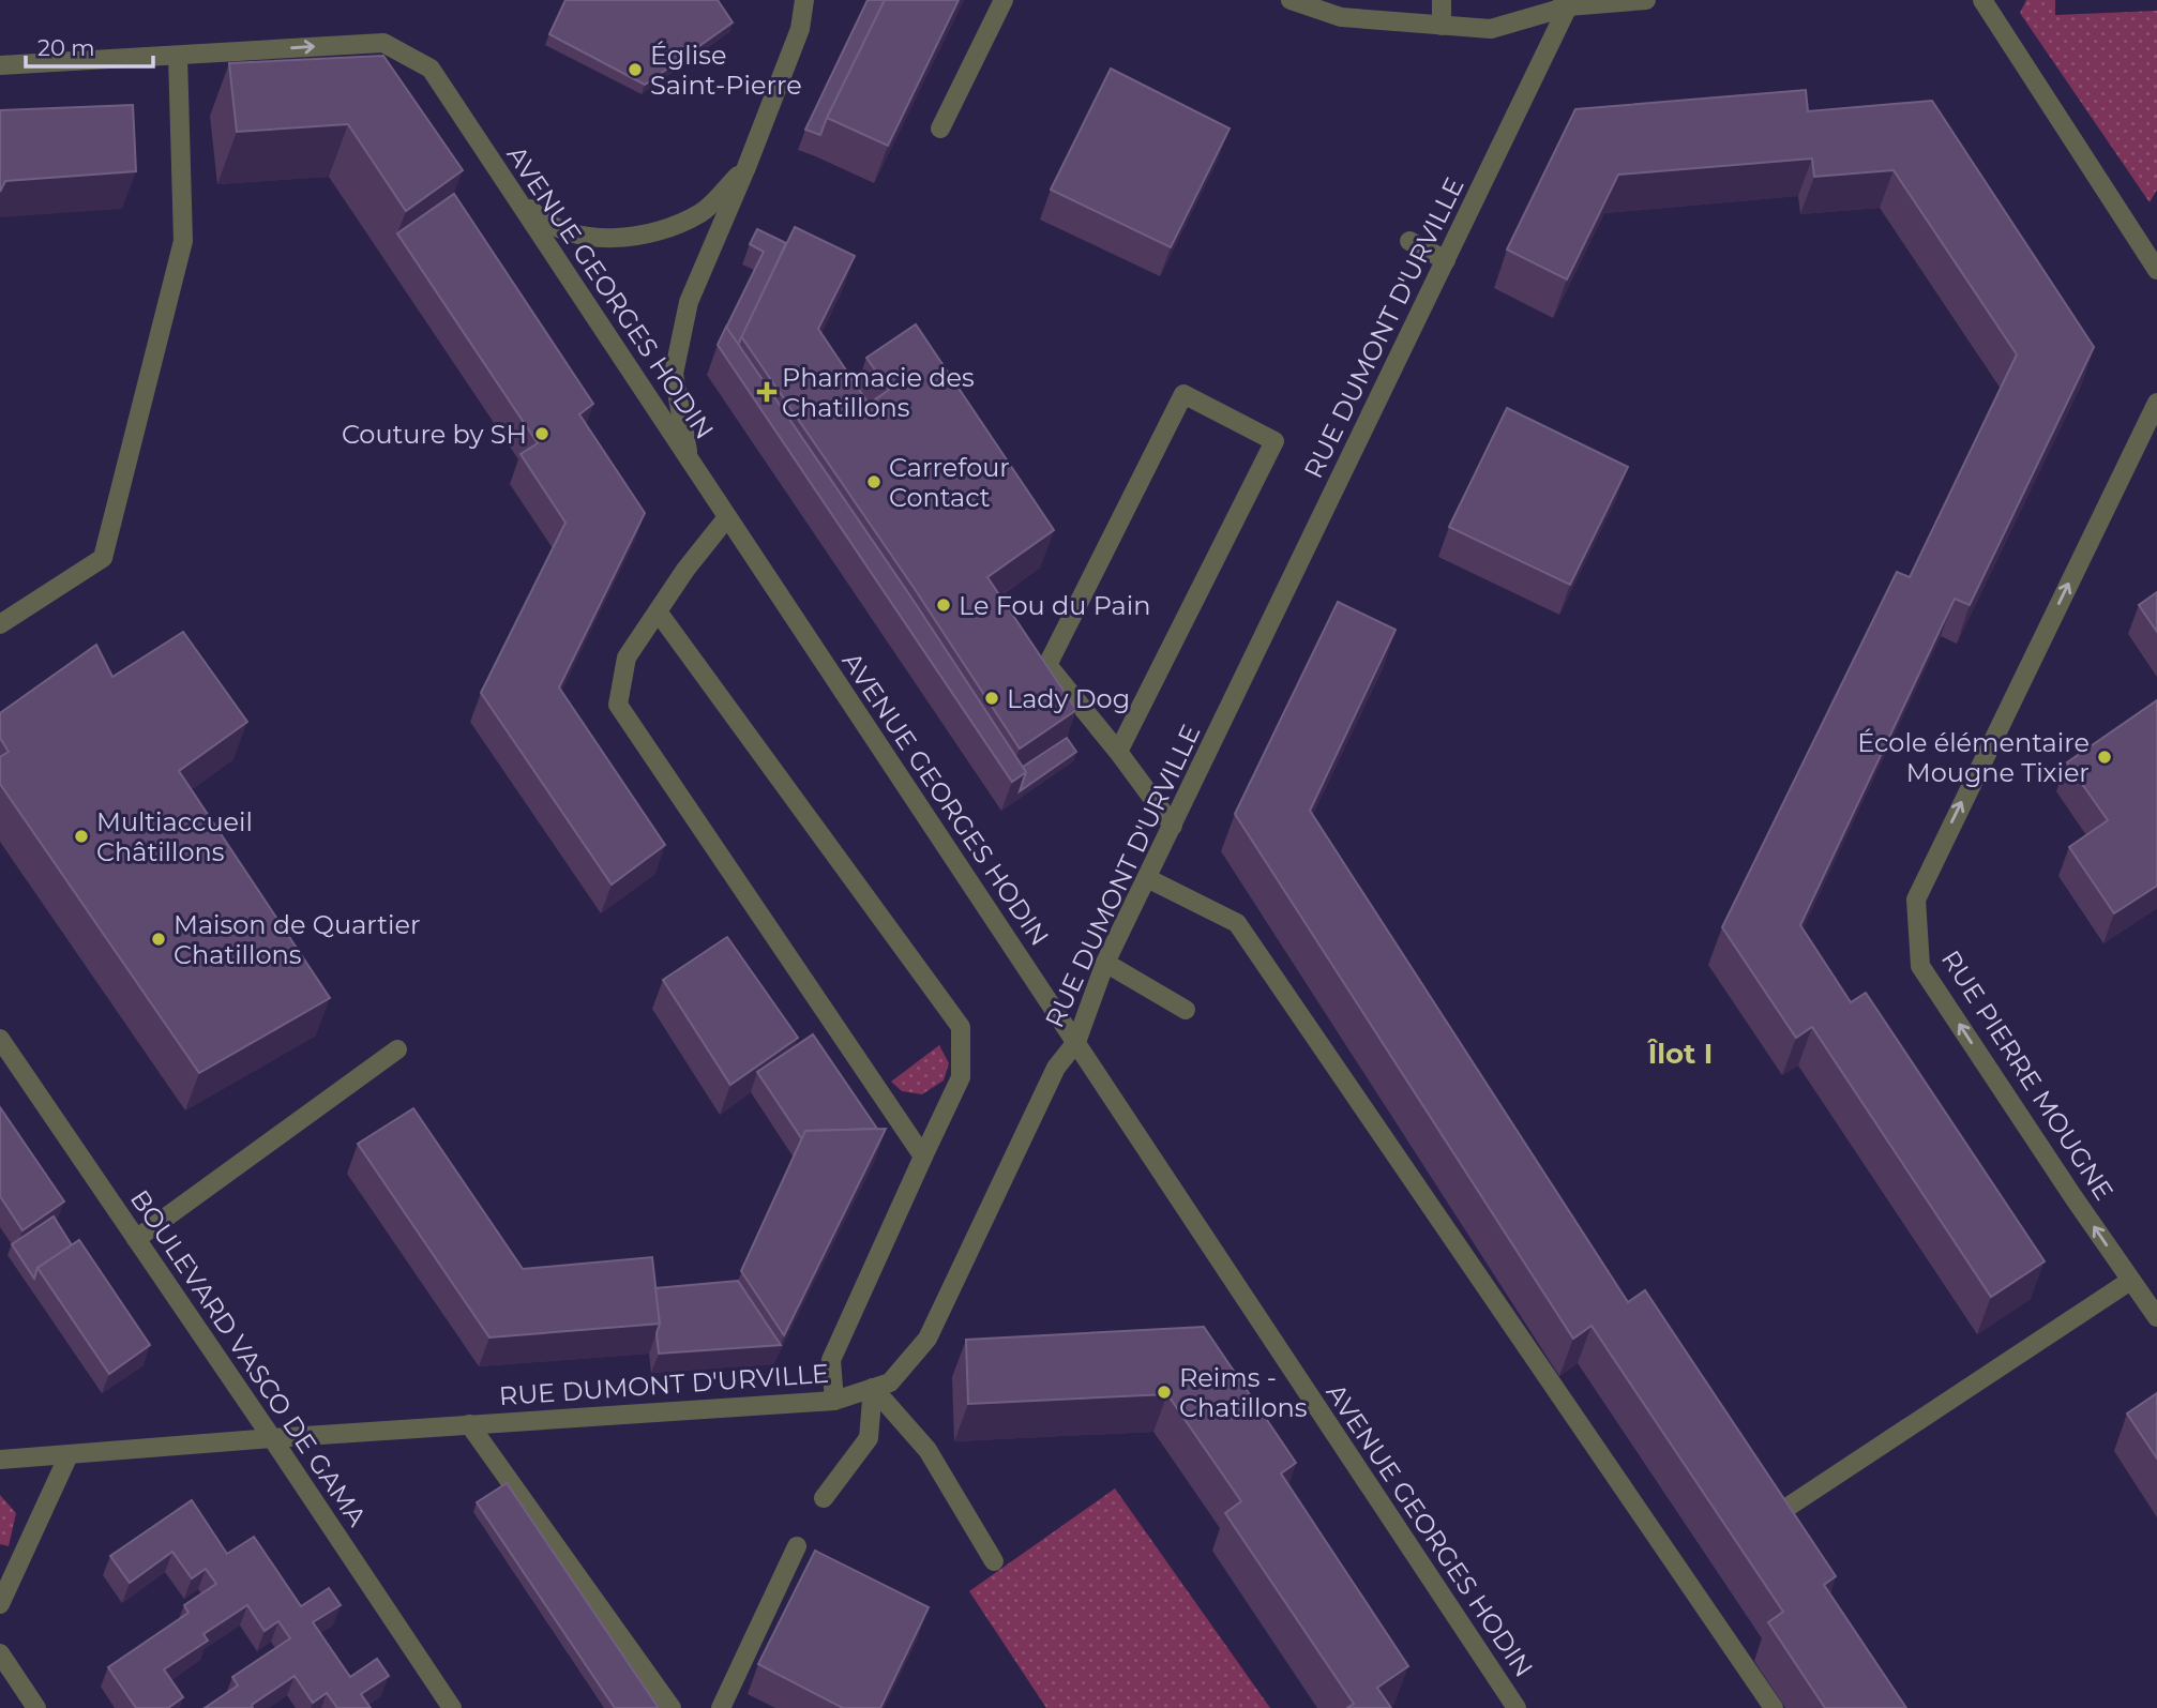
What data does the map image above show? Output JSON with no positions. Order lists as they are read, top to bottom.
{
  "streets": {
    "street": [
      "AVENUE GEORGES HODIN",
      "RUE DUMONT D'URVILLE",
      "RUE PIERRE MOUGNE",
      "BOULEVARD VASCO DE GAMA"
    ]
  },
  "crossings": [
    ["AVENUE GEORGES HODIN", "RUE DUMONT D'URVILLE"],
    ["RUE DUMONT D'URVILLE", "BOULEVARD VASCO DE GAMA"]
  ],
  "one_way": ["RUE PIERRE MOUGNE"],
  "districts": ["Îlot I"],
  "places": {
    "other": [
      "Église Saint-Pierre",
      "Couture by SH",
      "Carrefour Contact",
      "Le Fou du Pain",
      "Lady Dog",
      "École élémentaire Mougne Tixier",
      "Multiaccueil Châtillons",
      "Maison de Quartier Chatillons",
      "Reims - Chatillons"
    ],
    "health": ["Pharmacie des Chatillons"]
  },
  "scale_bar": "20 m"
}
